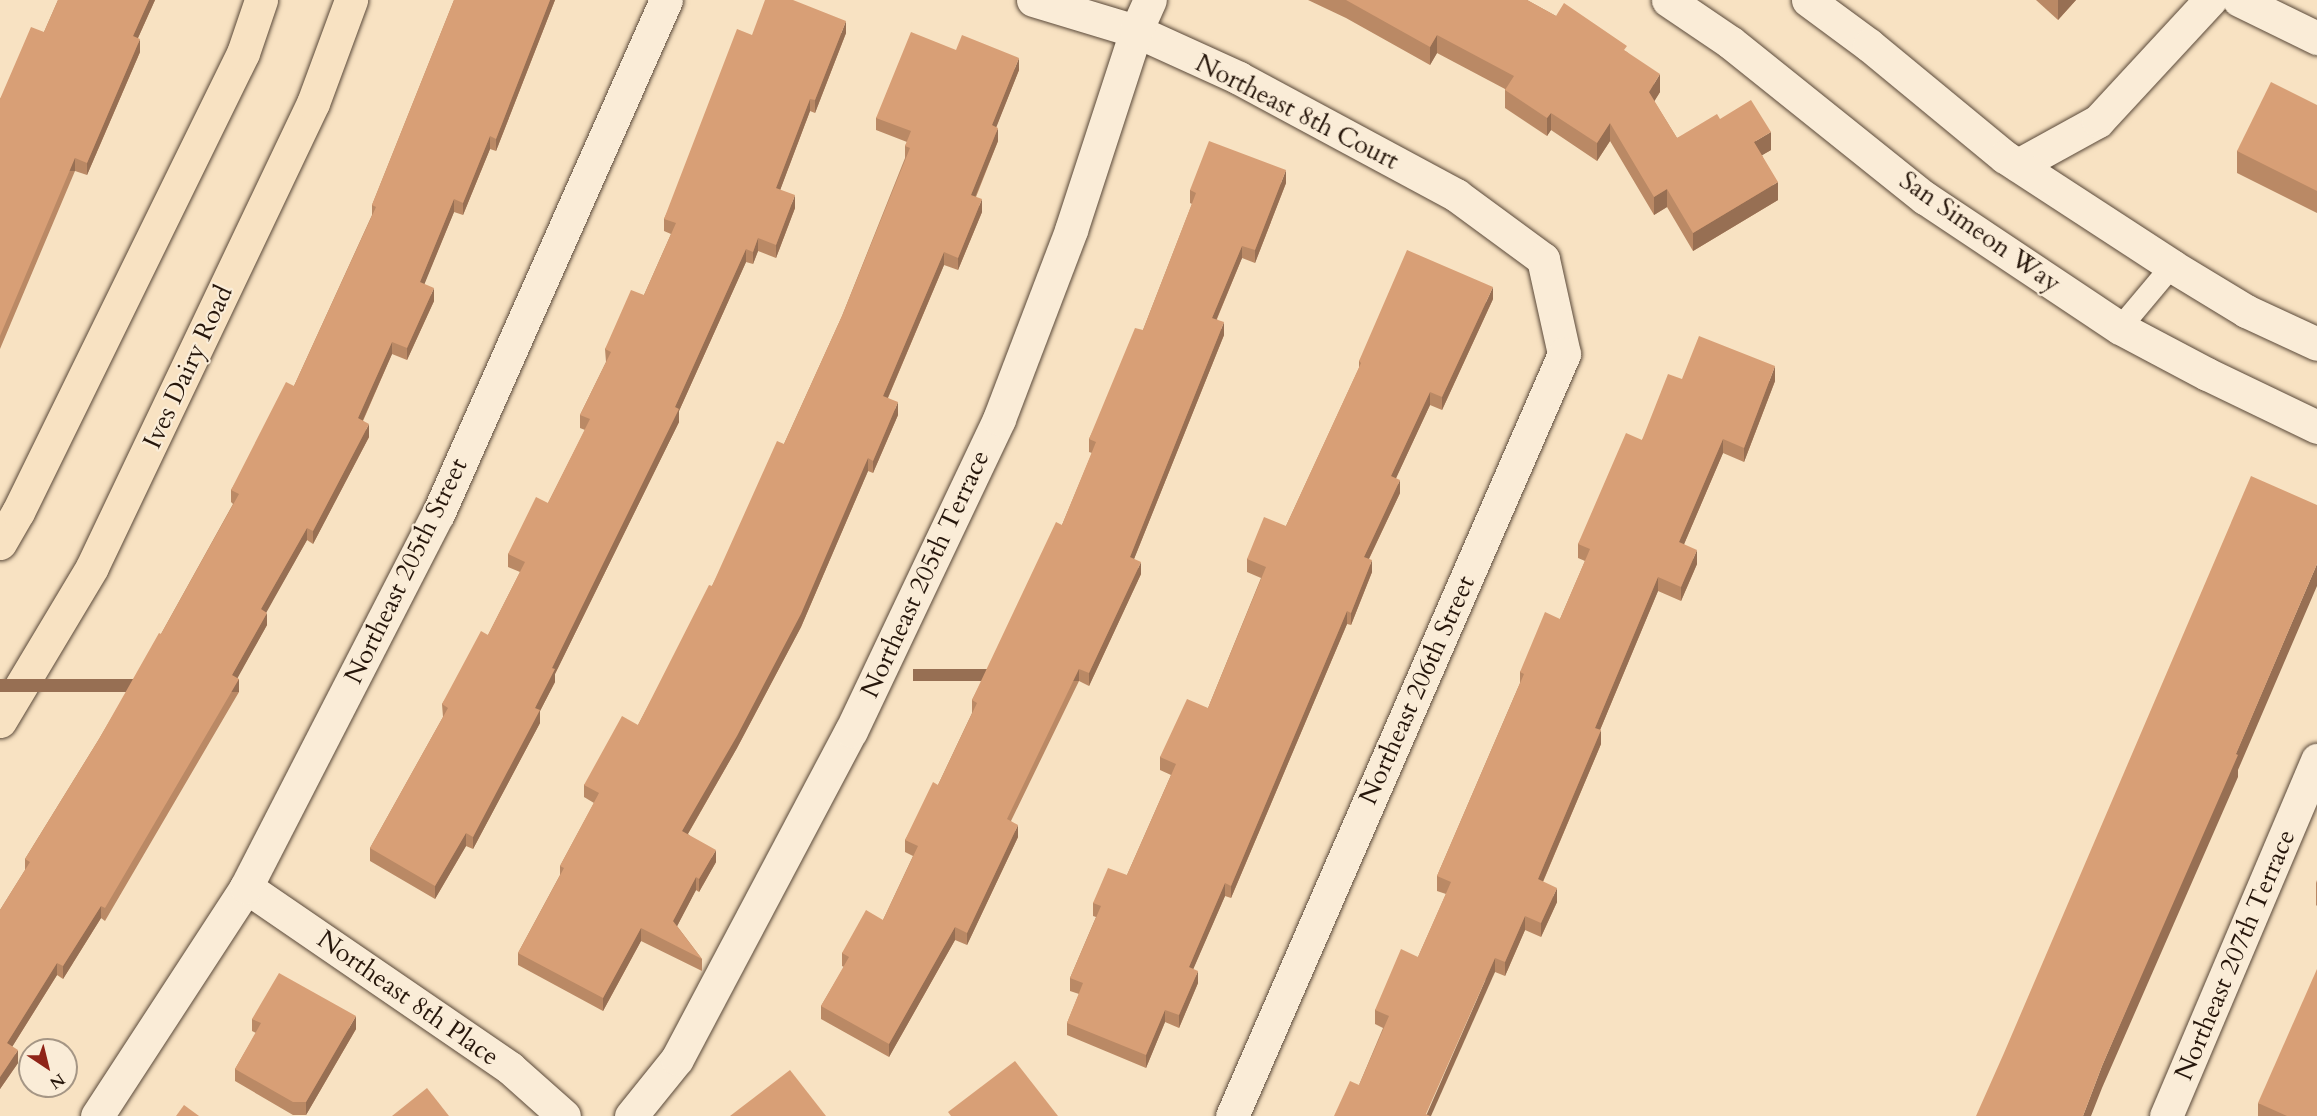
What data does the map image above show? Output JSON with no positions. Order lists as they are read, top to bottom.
{
  "streets": {
    "main road": ["Ives Dairy Road"],
    "street": [
      "Northeast 8th Court",
      "San Simeon Way",
      "Northeast 205th Street",
      "Northeast 205th Terrace",
      "Northeast 206th Street",
      "Northeast 207th Terrace",
      "Northeast 8th Place"
    ]
  },
  "crossings": [
    ["Northeast 8th Court", "Northeast 205th Terrace"],
    ["Northeast 8th Court", "Northeast 206th Street"],
    ["Northeast 205th Street", "Northeast 8th Place"]
  ],
  "north": "bottom right"
}
